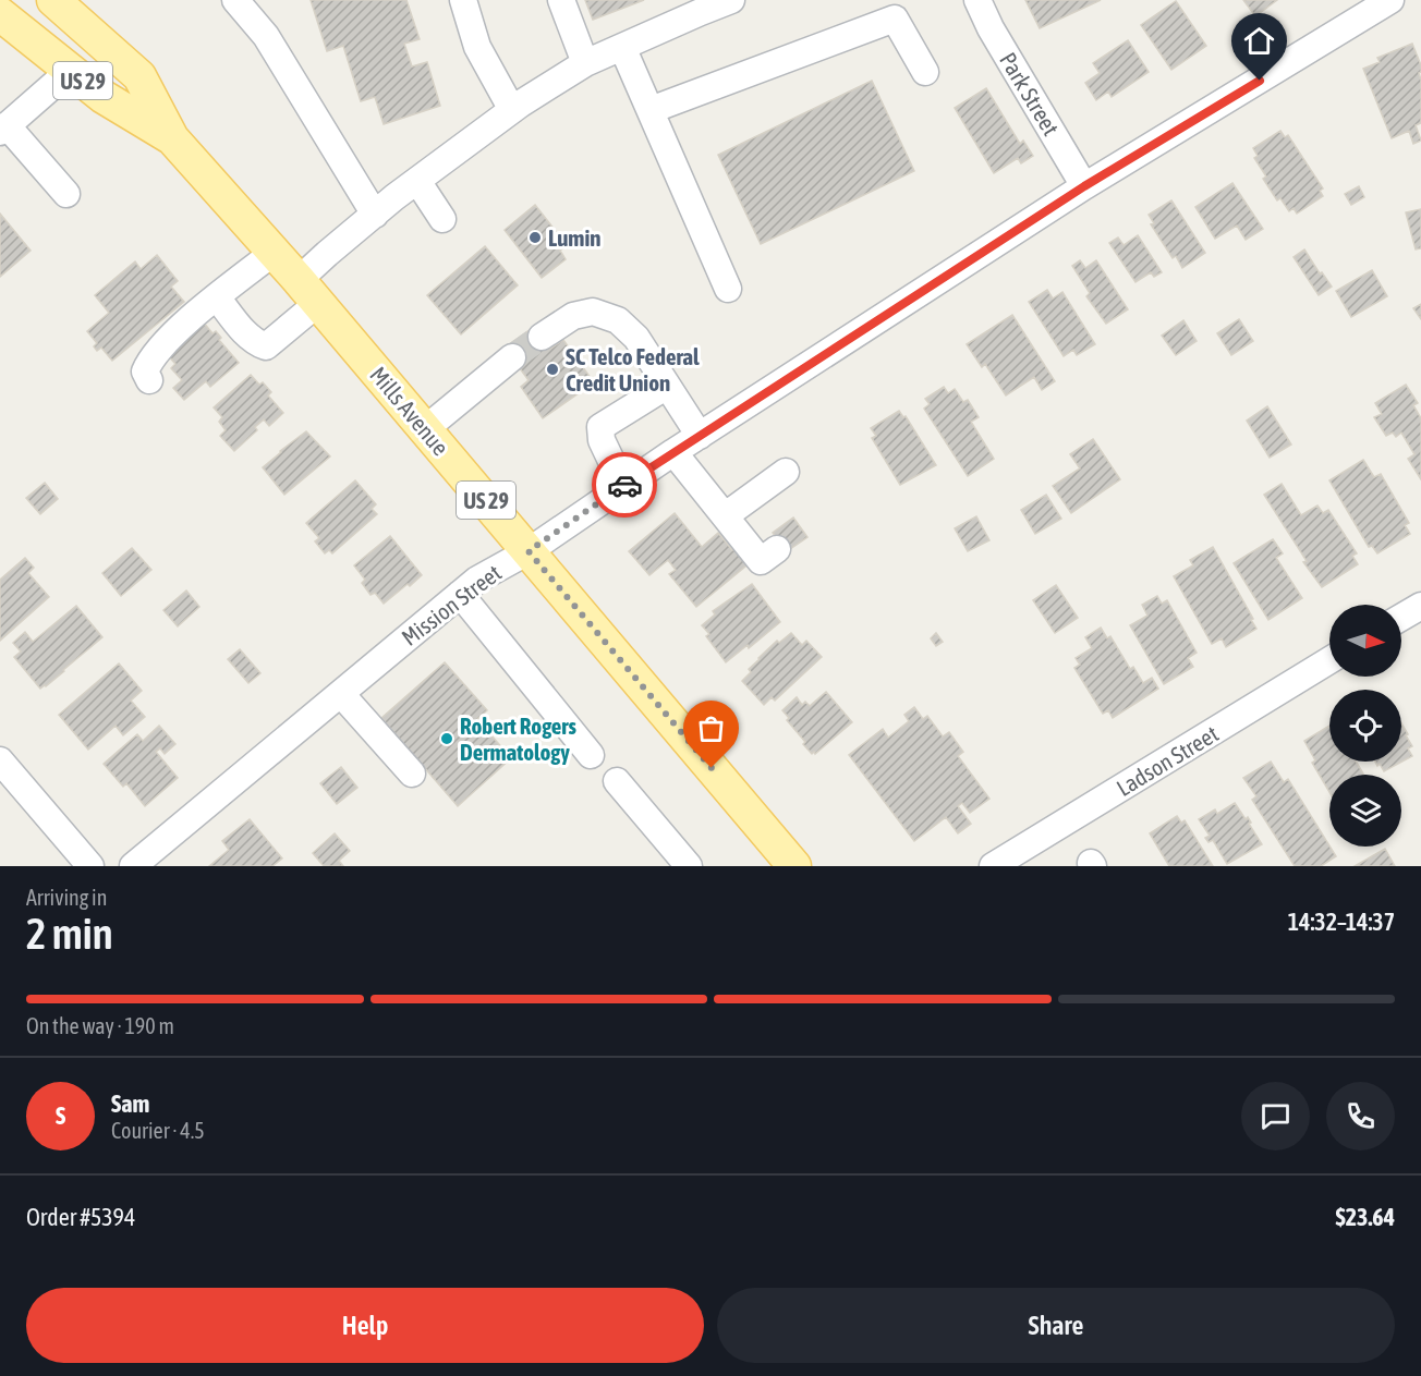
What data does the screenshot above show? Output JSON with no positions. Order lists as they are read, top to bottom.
{
  "streets": {
    "main road": ["US 29", "Mills Avenue"],
    "street": ["Park Street", "Mission Street", "Ladson Street"]
  },
  "crossings": [
    ["Park Street", "Mission Street"],
    ["Mills Avenue", "Mission Street"]
  ],
  "places": ["Lumin", "SC Telco Federal Credit Union", "Robert Rogers Dermatology"],
  "north": "right",
  "page": {
    "heading": ["2 min", "Arriving in", "14:32–14:37"],
    "panel": [
      "Sam",
      "Courier · 4.5",
      "Order #5394",
      "$23.64"
    ],
    "bar": "On the way · 190 m",
    "round": "S",
    "buttons": ["Help", "Share"]
  }
}
